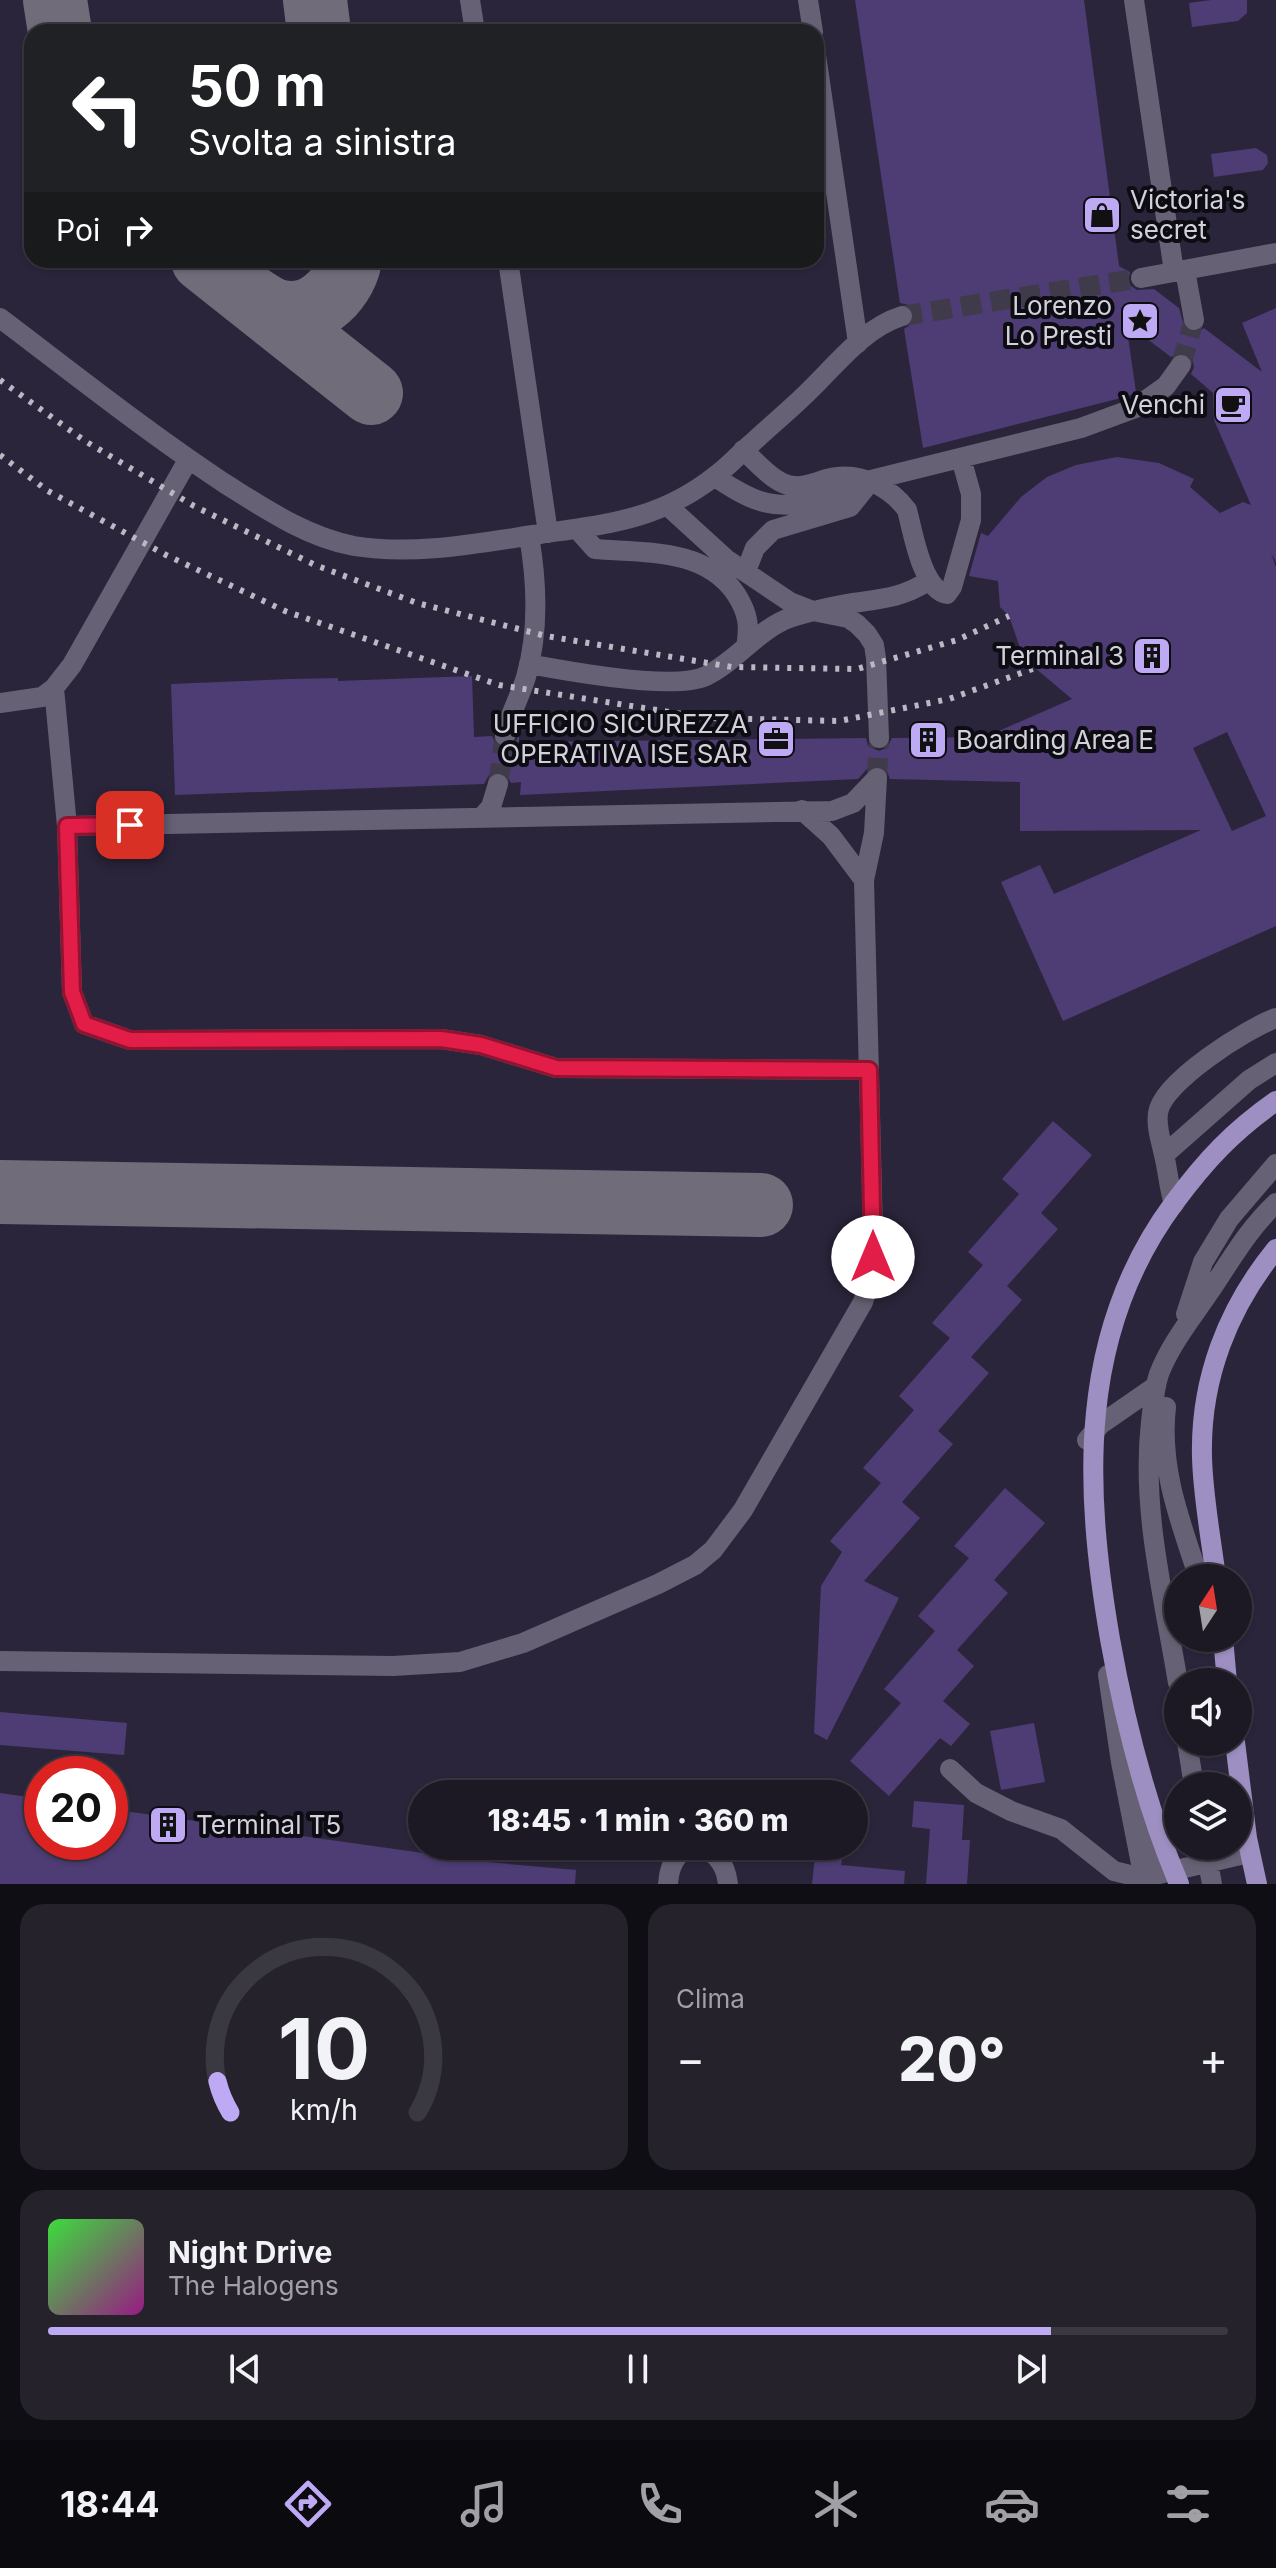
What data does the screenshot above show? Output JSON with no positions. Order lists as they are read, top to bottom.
{
  "places": {
    "shop": ["Victoria's secret"],
    "place": ["Lorenzo Lo Presti"],
    "cafe": ["Venchi"],
    "building": ["Terminal 3", "Boarding Area E", "Terminal T5"],
    "office": ["UFFICIO SICUREZZA OPERATIVA ISE SAR"]
  },
  "north": "top",
  "page": {
    "turn": ["50 m", "Svolta a sinistra"],
    "then": "Poi",
    "limit": "20",
    "trip": "18:45 · 1 min · 360 m",
    "tile": "Clima",
    "heat": ["−", "20°", "+"],
    "song": ["Night Drive", "The Halogens"],
    "tabs": "18:44",
    "gauge": ["10", "km/h"]
  }
}
